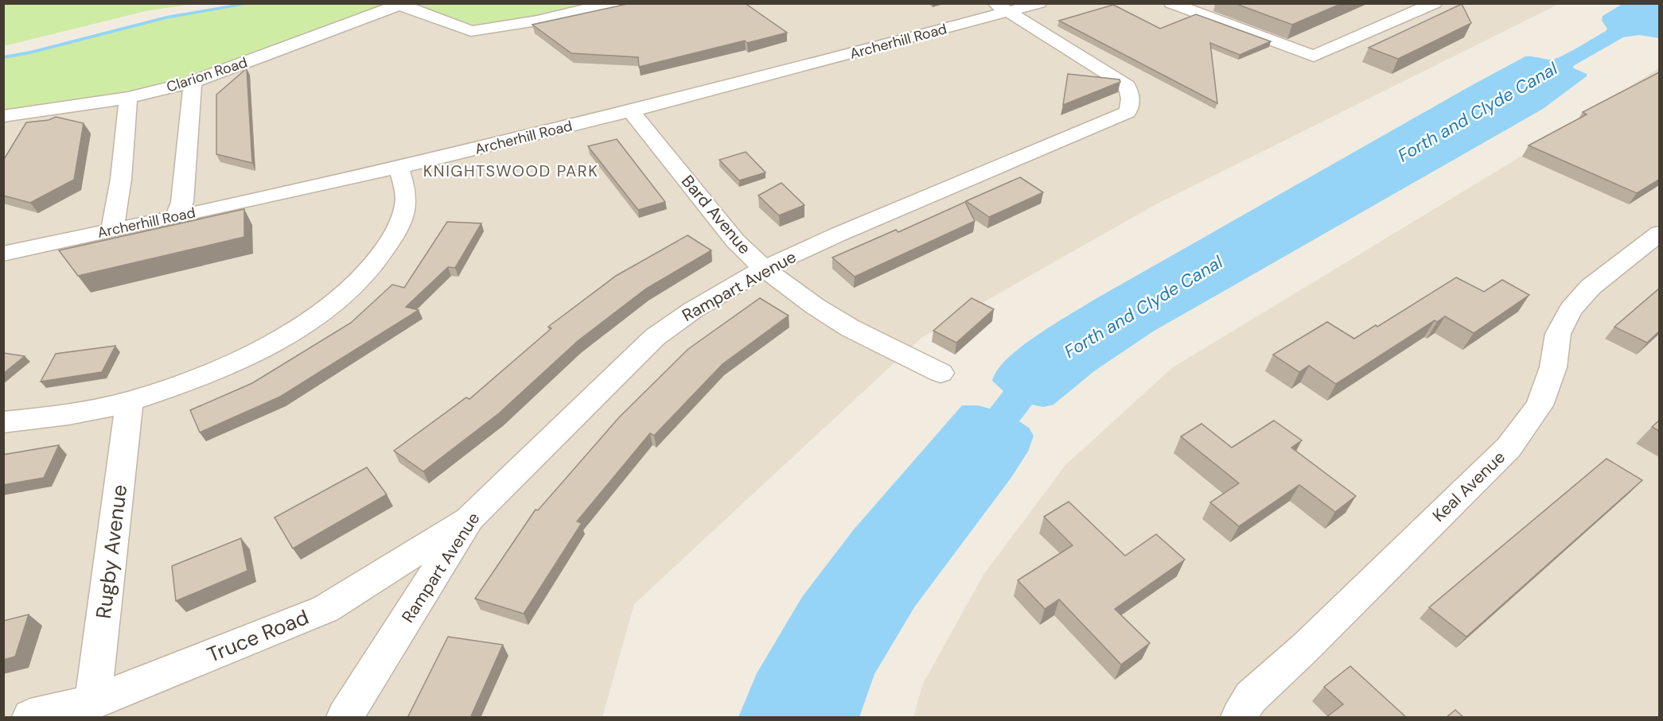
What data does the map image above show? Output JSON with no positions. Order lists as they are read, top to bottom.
{
  "streets": {
    "street": [
      "Archerhill Road",
      "Clarion Road",
      "Bard Avenue",
      "Rampart Avenue",
      "Keal Avenue",
      "Rugby Avenue",
      "Truce Road"
    ]
  },
  "crossings": [
    ["Archerhill Road", "Bard Avenue"],
    ["Archerhill Road", "Rampart Avenue"],
    ["Bard Avenue", "Rampart Avenue"],
    ["Rampart Avenue", "Truce Road"],
    ["Rugby Avenue", "Truce Road"]
  ],
  "districts": ["KNIGHTSWOOD PARK"],
  "water": ["Forth and Clyde Canal"]
}
